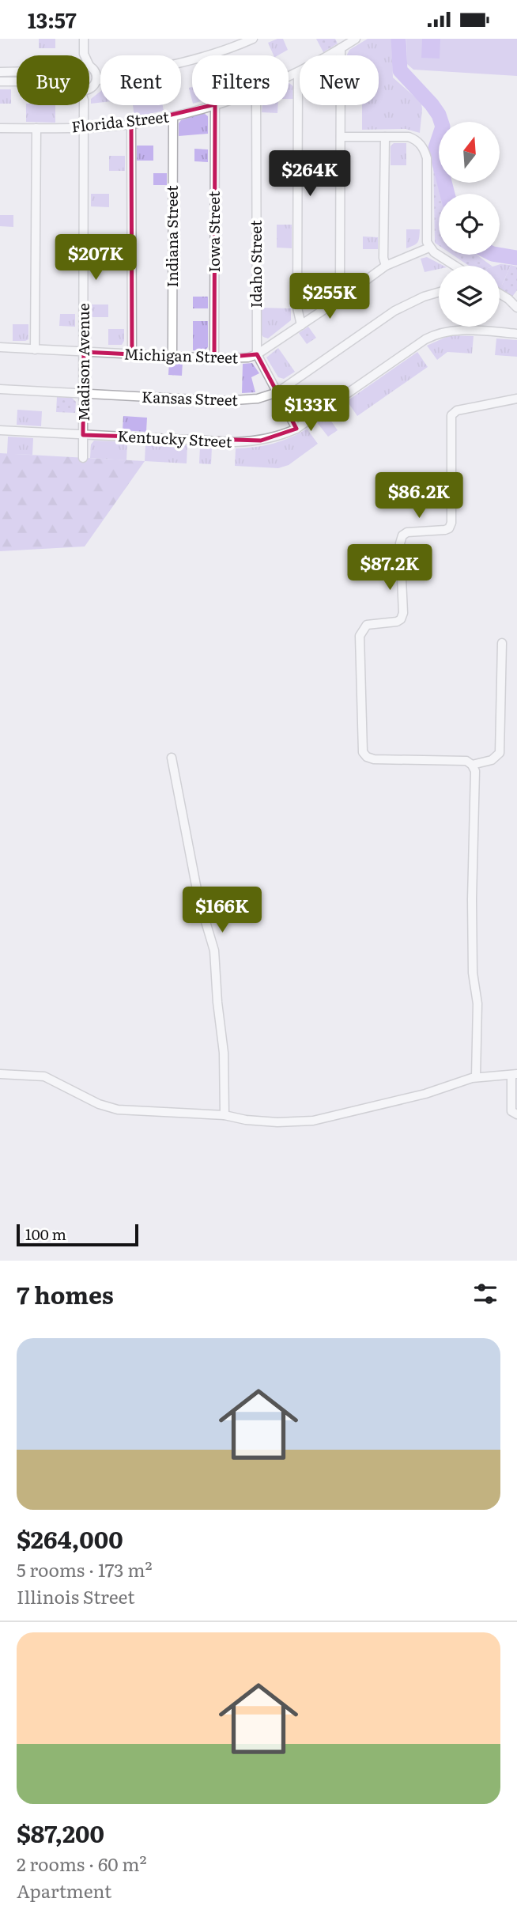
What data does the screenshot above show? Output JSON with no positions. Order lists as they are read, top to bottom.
{
  "streets": {
    "street": [
      "Florida Street",
      "Iowa Street",
      "Indiana Street",
      "Idaho Street",
      "Michigan Street",
      "Madison Avenue",
      "Kansas Street",
      "Kentucky Street"
    ]
  },
  "crossings": [
    ["Florida Street", "Indiana Street"],
    ["Florida Street", "Madison Avenue"],
    ["Iowa Street", "Michigan Street"],
    ["Indiana Street", "Michigan Street"],
    ["Idaho Street", "Michigan Street"],
    ["Idaho Street", "Kansas Street"],
    ["Idaho Street", "Kentucky Street"],
    ["Michigan Street", "Madison Avenue"],
    ["Madison Avenue", "Kansas Street"],
    ["Madison Avenue", "Kentucky Street"]
  ],
  "scale_bar": "100 m",
  "north": "top",
  "page": {
    "status": "13:57",
    "chip": [
      "Buy",
      "Rent",
      "Filters",
      "New"
    ],
    "price": [
      "$264K",
      "$207K",
      "$255K",
      "$133K",
      "$86.2K",
      "$87.2K",
      "$166K"
    ],
    "scale": "100 m",
    "heading": "7 homes",
    "list": [
      {
        "name": "$264,000",
        "note": "5 rooms · 173 m² · Illinois Street"
      },
      {
        "name": "$87,200",
        "note": "2 rooms · 60 m² · Apartment"
      }
    ]
  }
}
